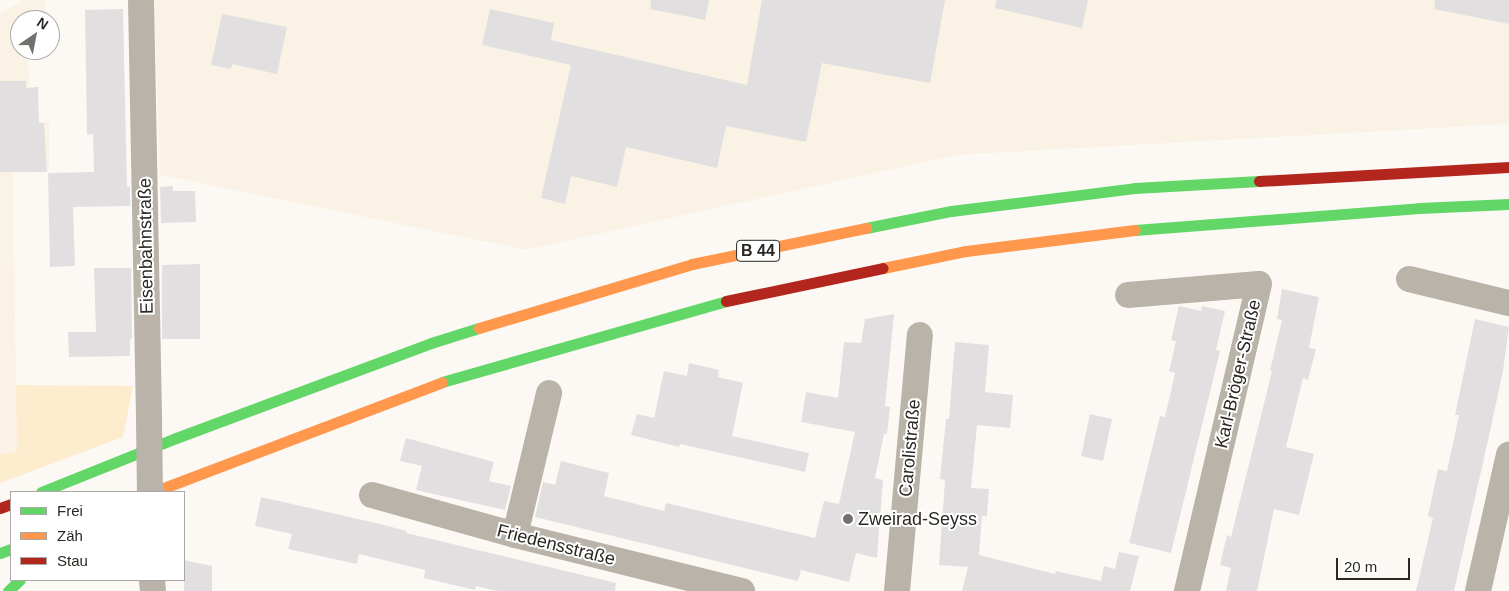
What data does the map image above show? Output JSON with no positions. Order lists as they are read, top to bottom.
{
  "streets": {
    "highway": ["B 44"],
    "street": [
      "Eisenbahnstraße",
      "Karl-Bröger-Straße",
      "Carolistraße",
      "Friedensstraße"
    ]
  },
  "crossings": [
    ["Eisenbahnstraße", "B 44"]
  ],
  "places": ["Zweirad-Seyss"],
  "legend": ["Frei", "Zäh", "Stau"],
  "scale_bar": "20 m",
  "north": "top right"
}
